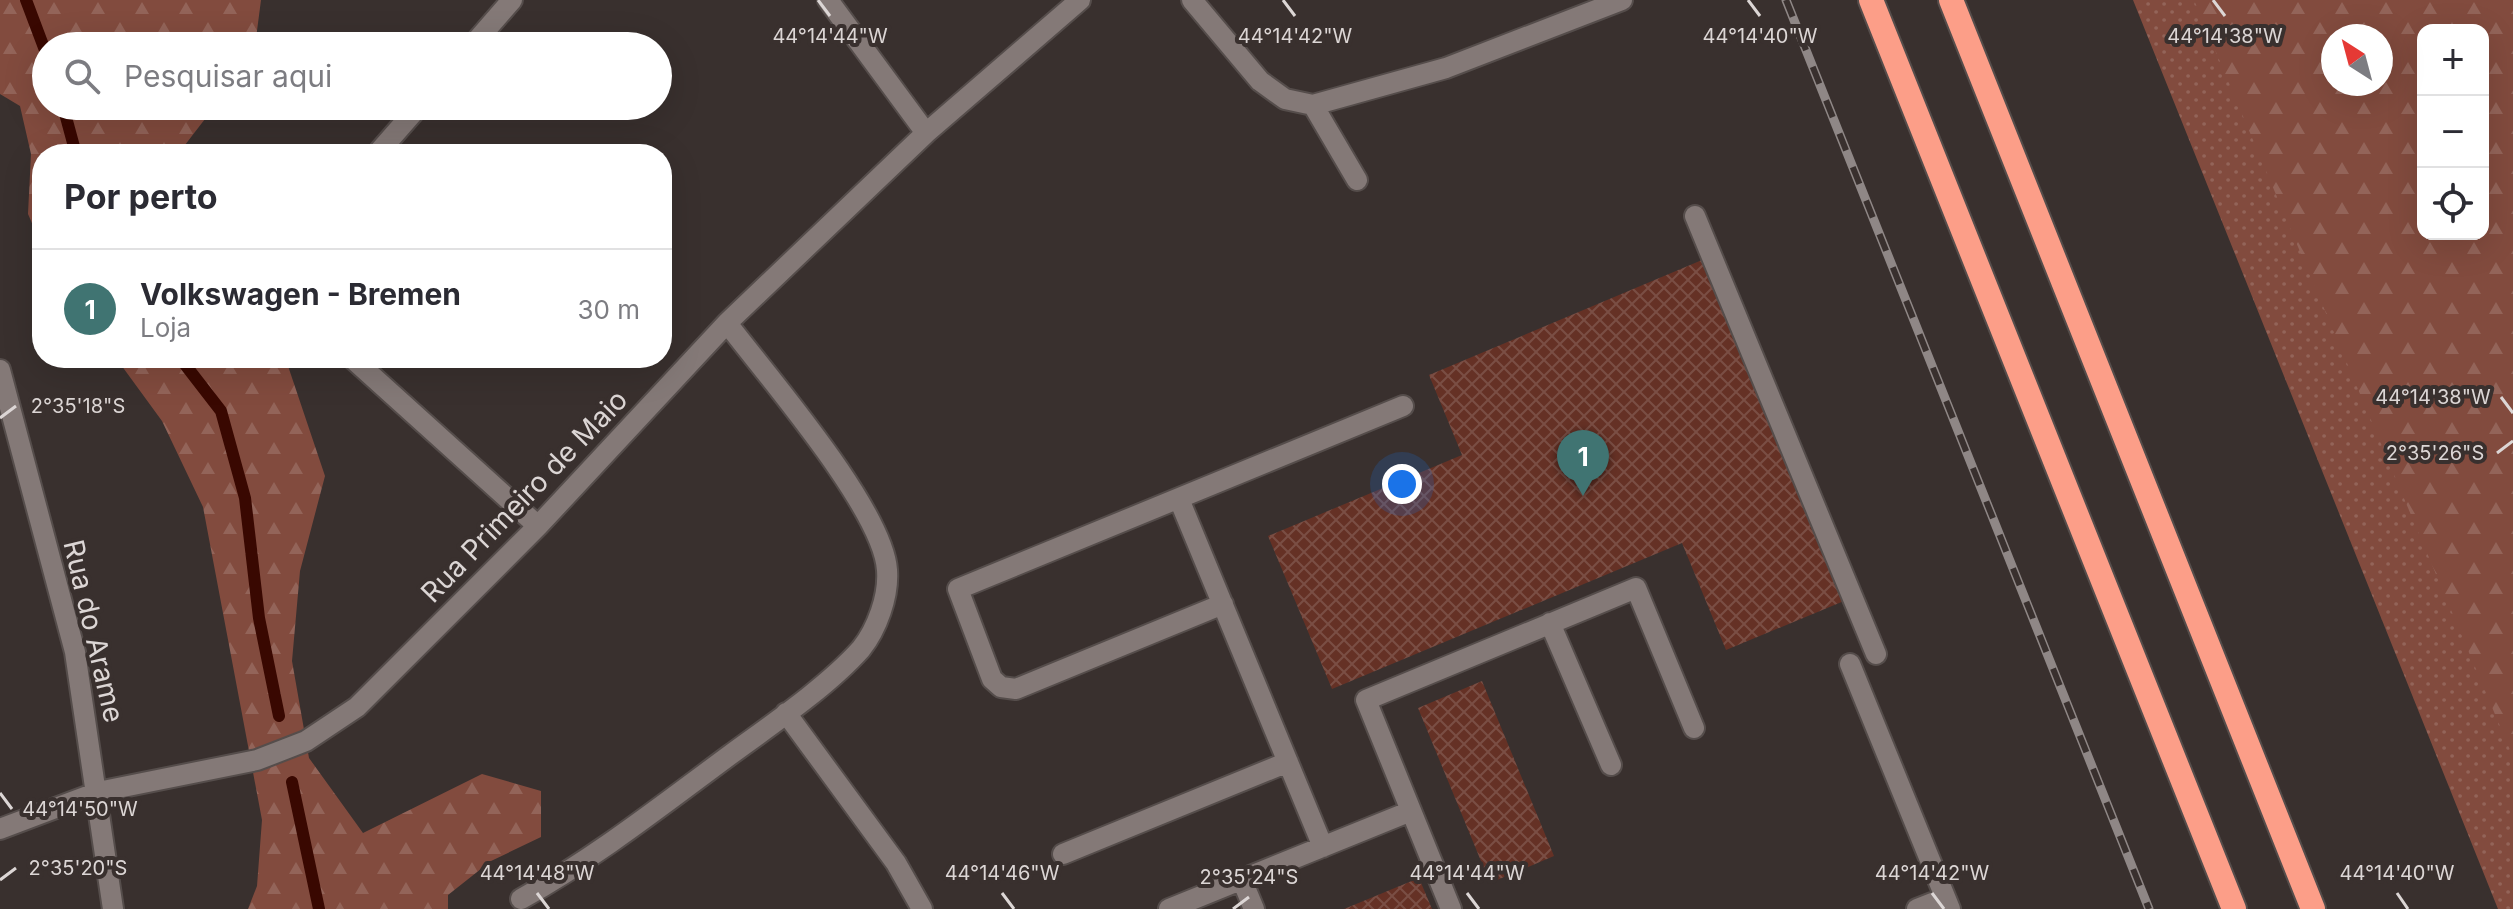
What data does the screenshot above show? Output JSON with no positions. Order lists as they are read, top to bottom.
{
  "streets": {
    "street": ["Rua Primeiro de Maio", "Rua do Arame"]
  },
  "crossings": [
    ["Rua Primeiro de Maio", "Rua do Arame"]
  ],
  "north": "top left",
  "page": {
    "map_buttons": ["+", "−"],
    "search": "Pesquisar aqui",
    "heading": "Por perto",
    "list": [
      {
        "mark": "1",
        "name": "Volkswagen - Bremen",
        "note": "Loja",
        "value": "30 m"
      }
    ],
    "pins": "1"
  },
  "coordinates": [
    "44°14'44\"W",
    "44°14'42\"W",
    "44°14'40\"W",
    "44°14'38\"W",
    "2°35'18\"S",
    "2°35'26\"S",
    "44°14'50\"W",
    "2°35'20\"S",
    "44°14'48\"W",
    "44°14'46\"W",
    "2°35'24\"S"
  ]
}
